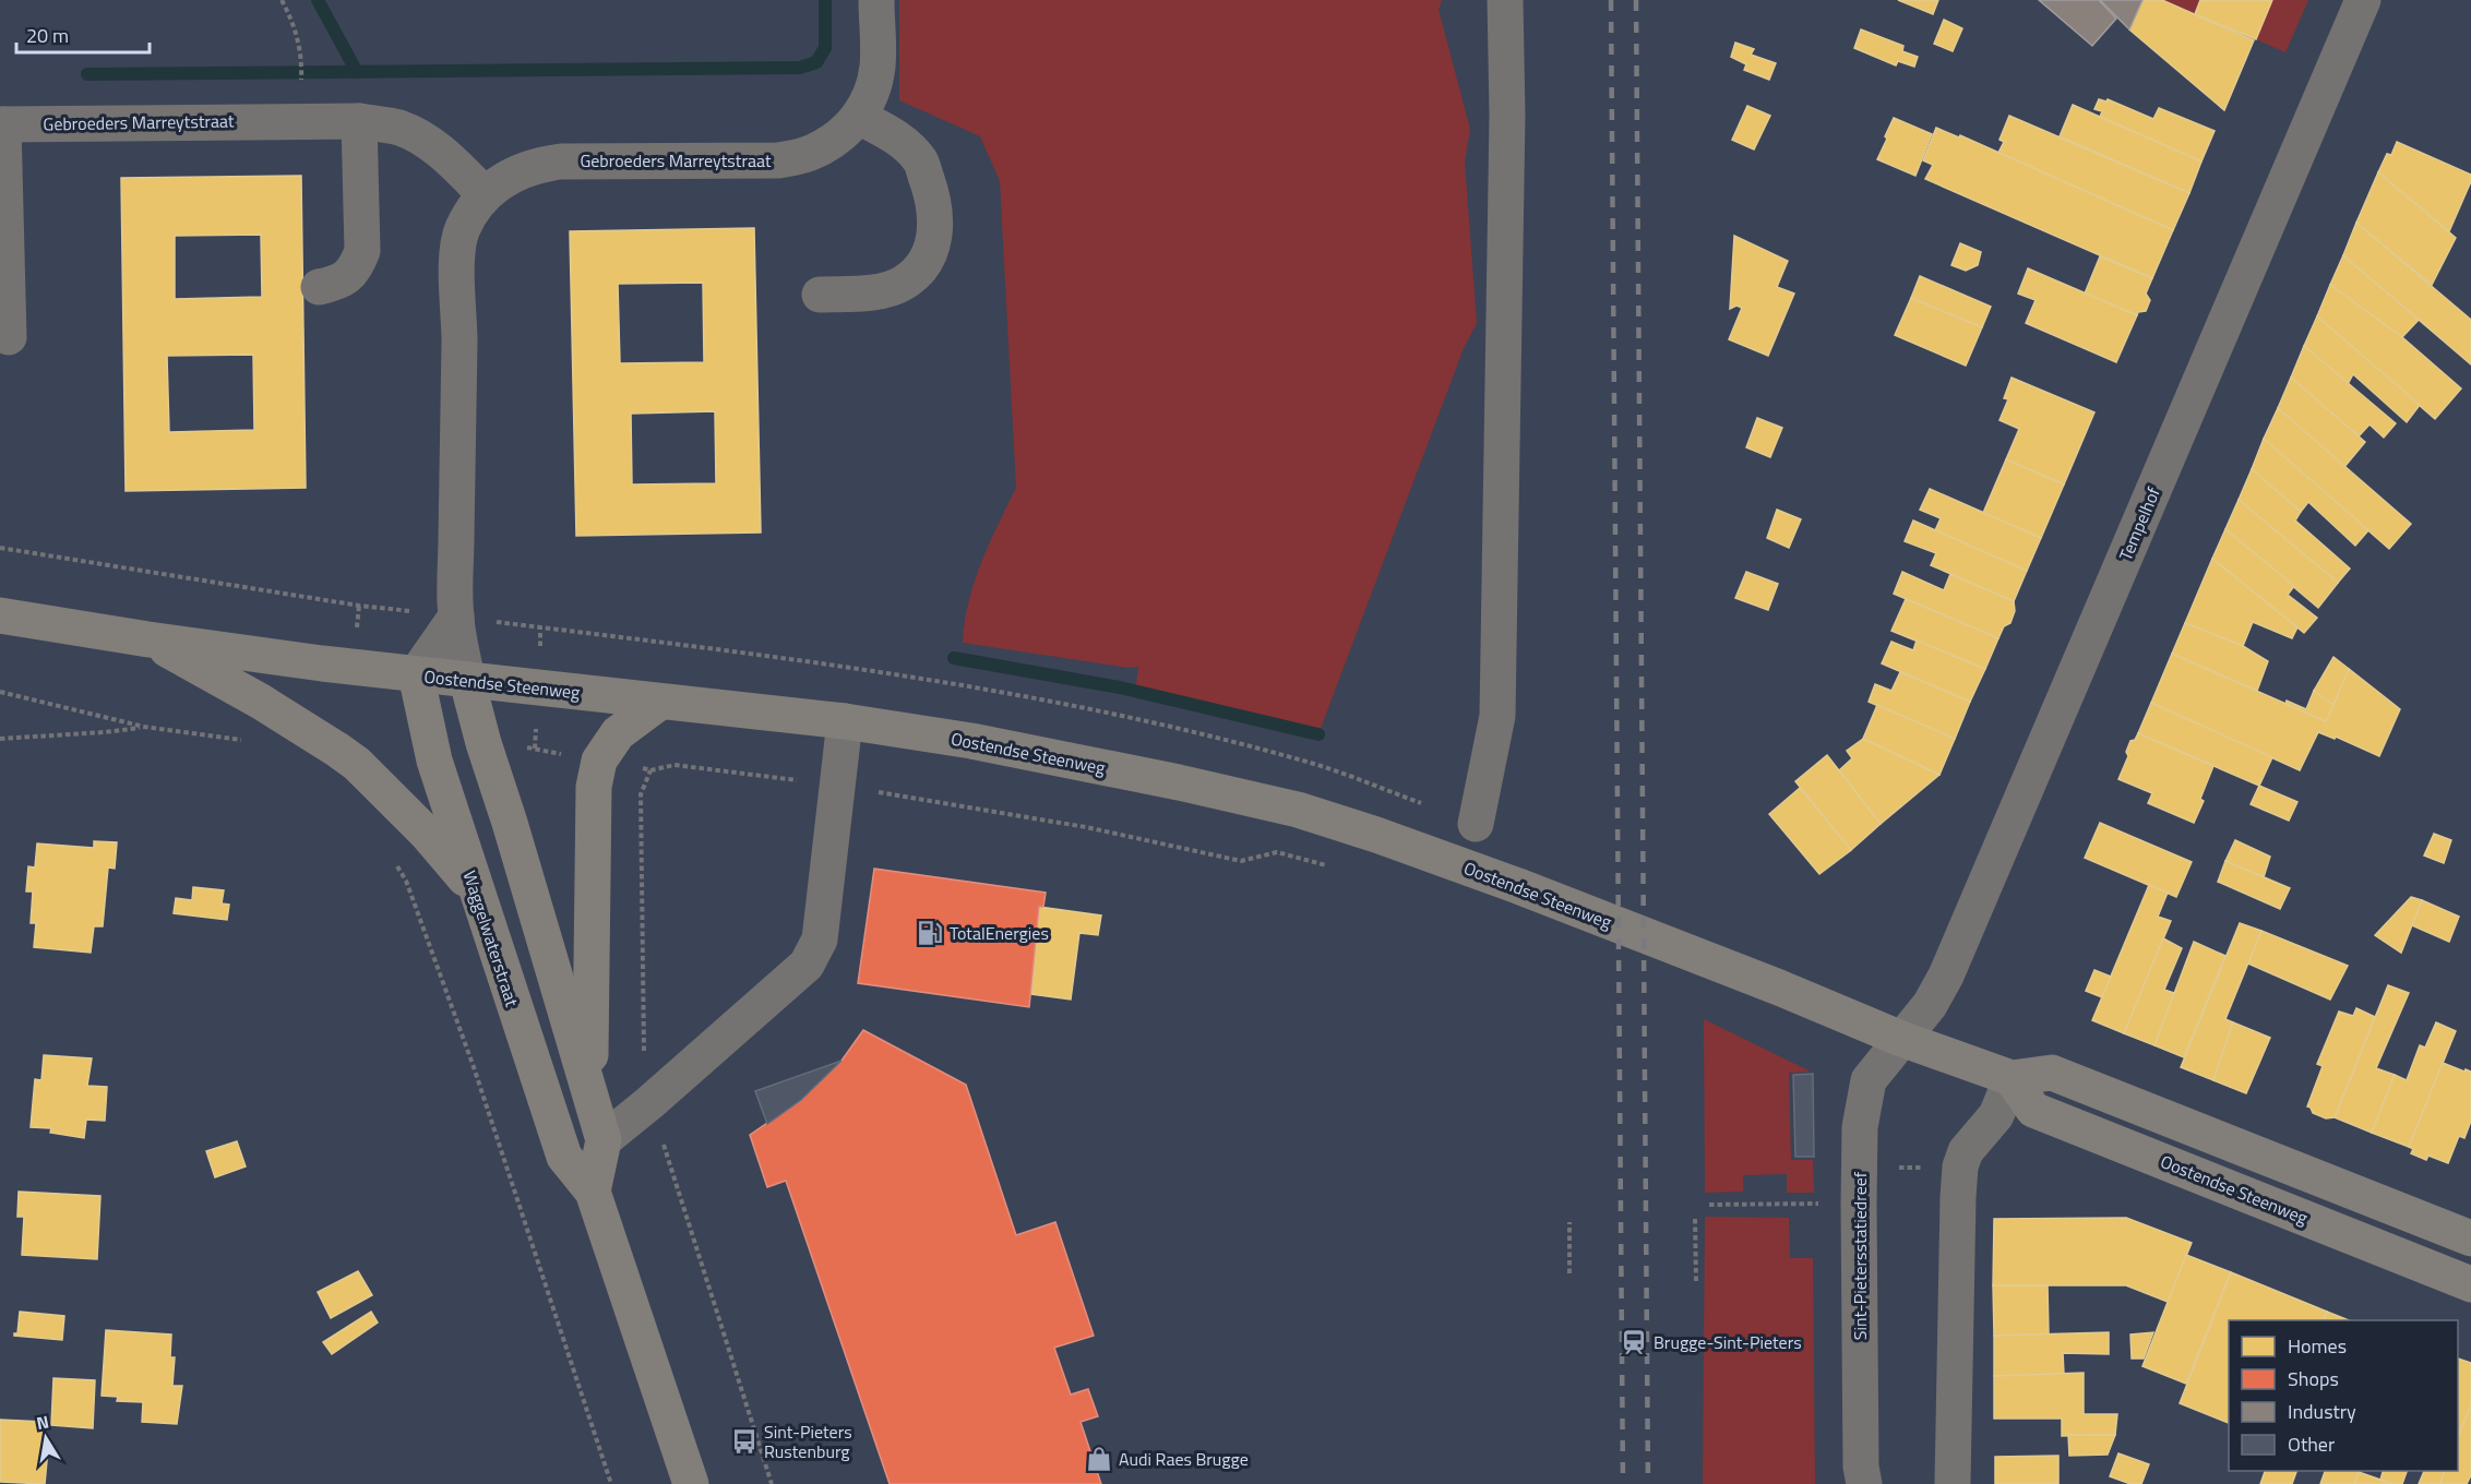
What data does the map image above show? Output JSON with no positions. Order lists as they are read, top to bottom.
{
  "streets": {
    "main road": ["Oostendse Steenweg", "Waggelwaterstraat"],
    "street": ["Gebroeders Marreytstraat", "Tempelhof", "Sint-Pietersstatiedreef"]
  },
  "crossings": [
    ["Gebroeders Marreytstraat", "Oostendse Steenweg"],
    ["Tempelhof", "Oostendse Steenweg"],
    ["Tempelhof", "Sint-Pietersstatiedreef"],
    ["Oostendse Steenweg", "Waggelwaterstraat"],
    ["Oostendse Steenweg", "Sint-Pietersstatiedreef"]
  ],
  "places": {
    "fuel station": ["TotalEnergies"],
    "station": ["Brugge-Sint-Pieters"],
    "bus stop": ["Sint-Pieters Rustenburg"],
    "shop": ["Audi Raes Brugge"]
  },
  "legend": [
    "Homes",
    "Shops",
    "Industry",
    "Other"
  ],
  "scale_bar": "20 m",
  "north": "top"
}
